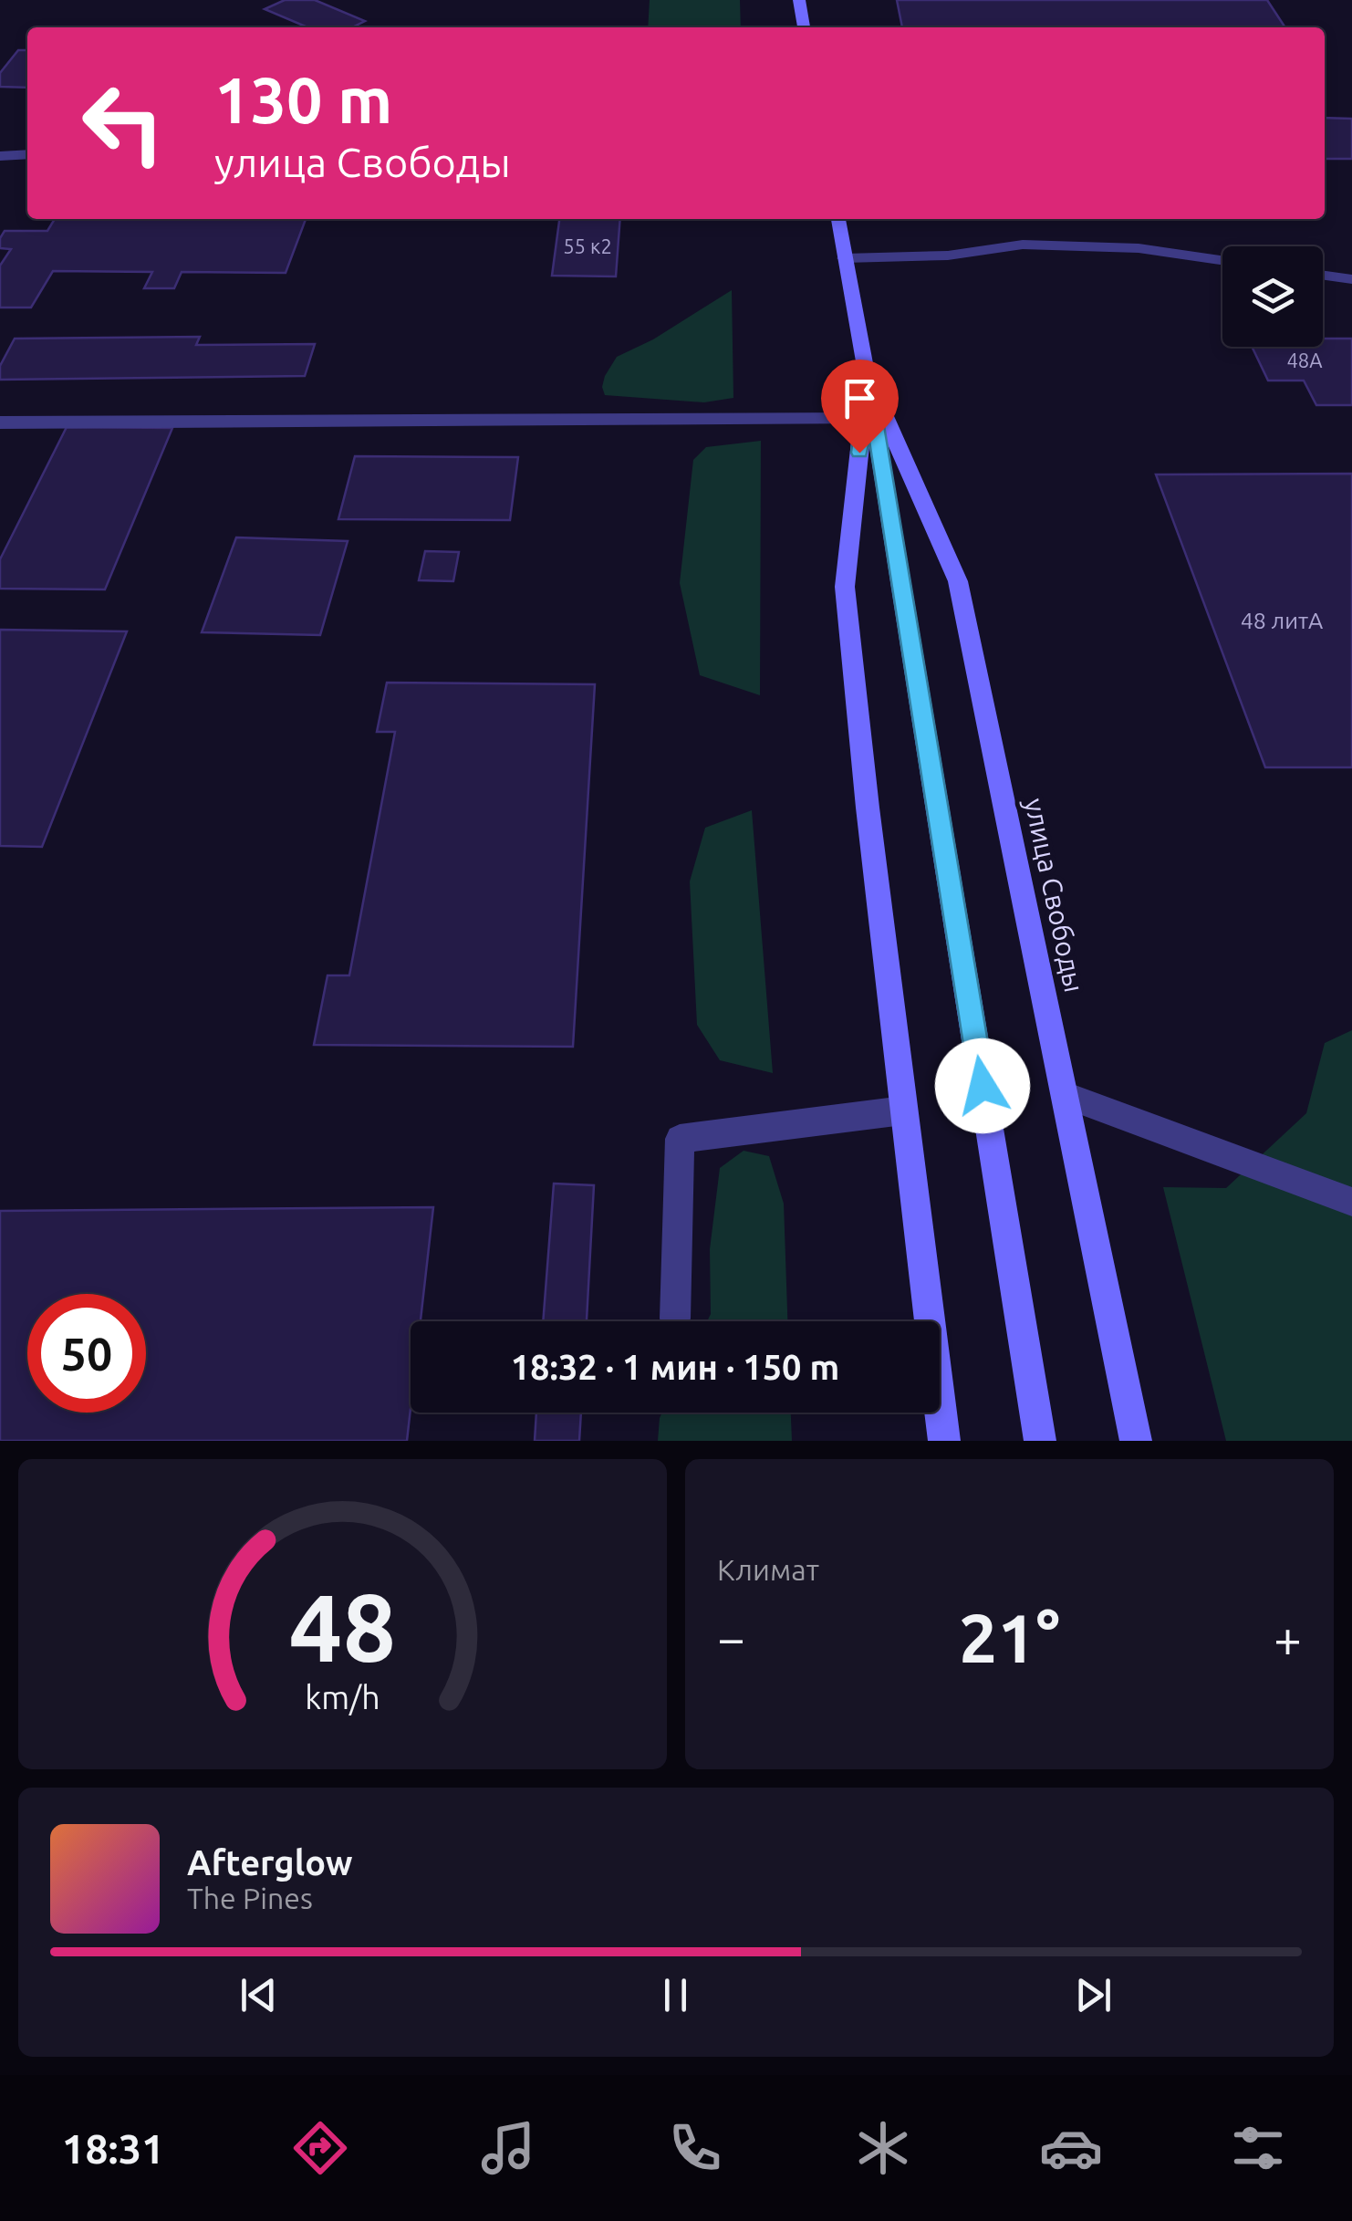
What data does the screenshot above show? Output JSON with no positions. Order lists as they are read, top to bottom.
{
  "streets": {
    "main road": ["улица Свободы"]
  },
  "house_numbers": ["55 к2", "48А", "48 литА"],
  "page": {
    "turn": ["130 m", "улица Свободы"],
    "limit": "50",
    "trip": "18:32 · 1 мин · 150 m",
    "tile": "Климат",
    "heat": ["−", "21°", "+"],
    "song": ["Afterglow", "The Pines"],
    "tabs": "18:31",
    "gauge": ["48", "km/h"]
  }
}
